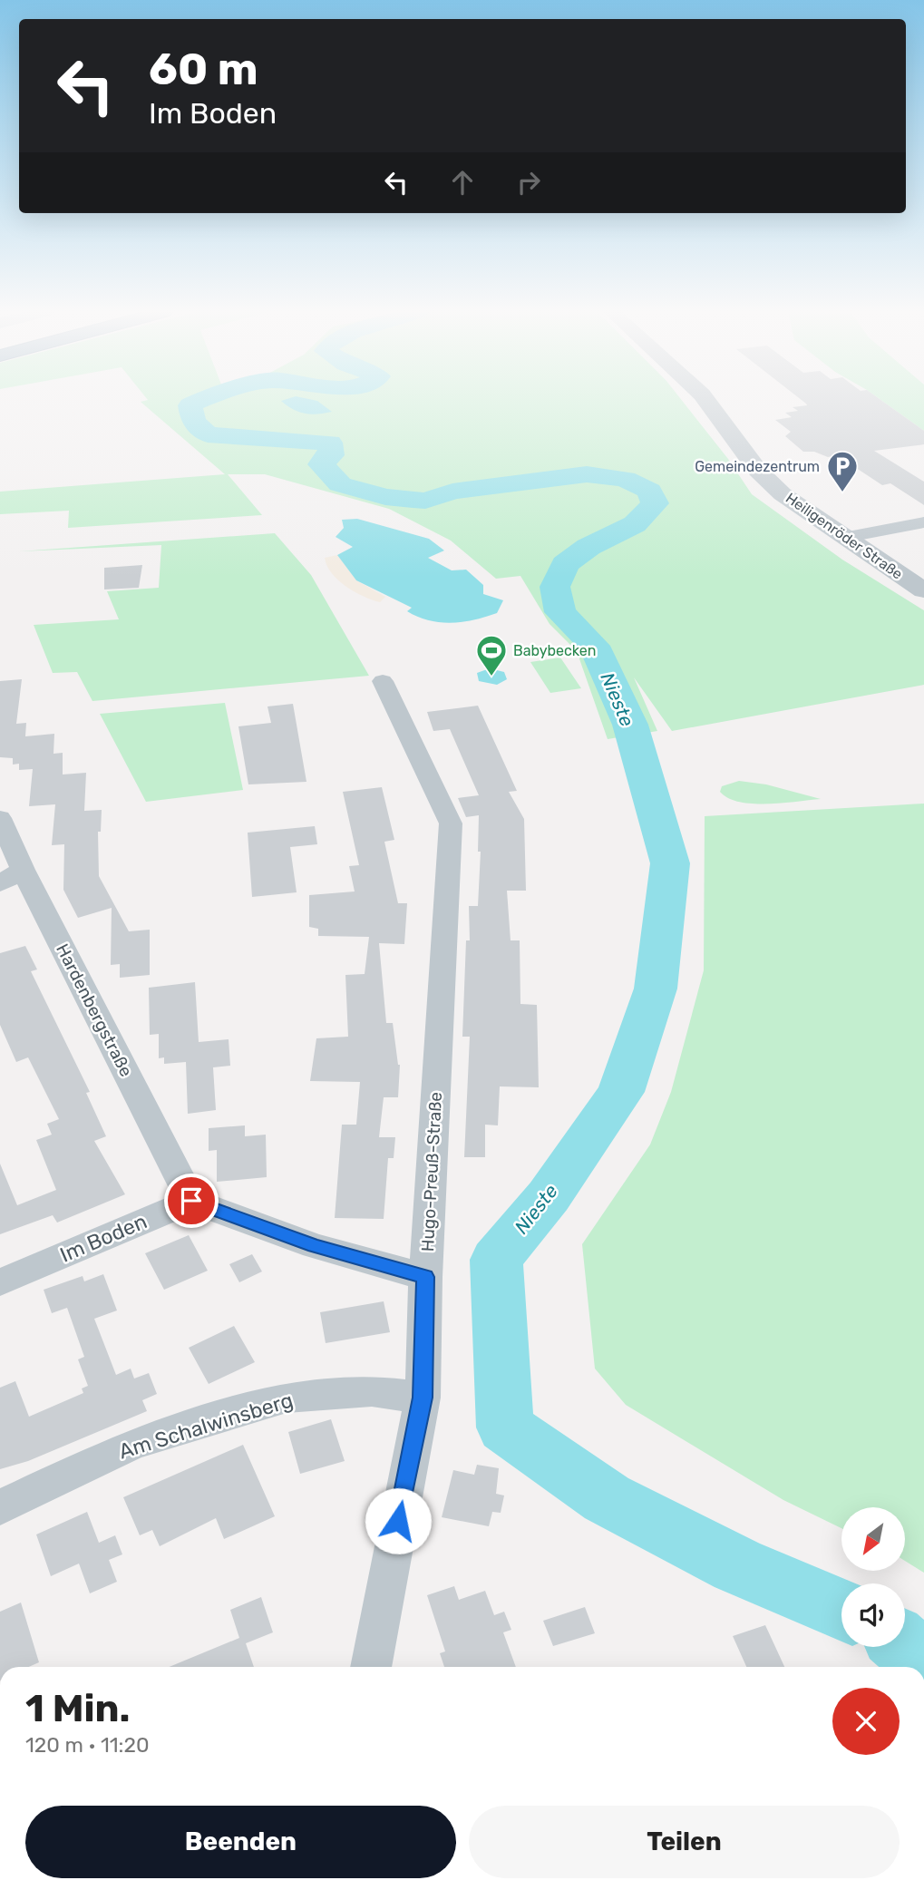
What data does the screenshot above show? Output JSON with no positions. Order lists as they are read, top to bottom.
{
  "streets": {
    "street": [
      "Heiligenröder Straße",
      "Hardenbergstraße",
      "Hugo-Preuß-Straße",
      "Im Boden",
      "Am Schalwinsberg"
    ]
  },
  "crossings": [
    ["Hardenbergstraße", "Im Boden"],
    ["Hugo-Preuß-Straße", "Am Schalwinsberg"]
  ],
  "water": ["Nieste"],
  "places": {
    "parking": ["Gemeindezentrum"],
    "sports": ["Babybecken"]
  },
  "north": "bottom left",
  "page": {
    "turn": ["60 m", "Im Boden"],
    "heading": ["1 Min.", "120 m · 11:20"],
    "buttons": ["Beenden", "Teilen"]
  }
}
